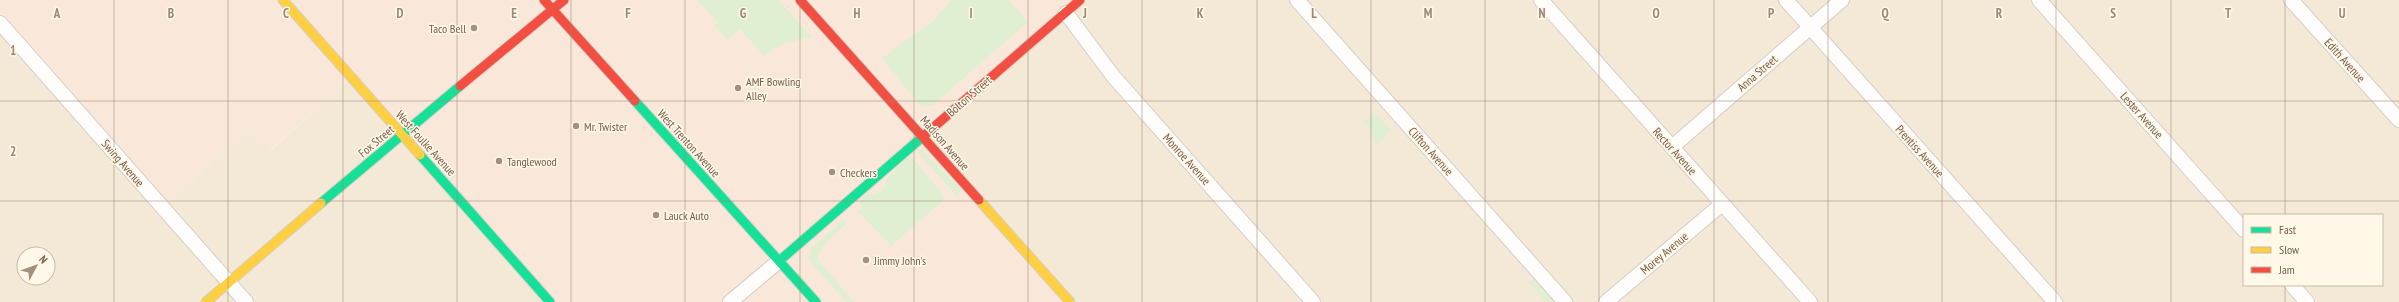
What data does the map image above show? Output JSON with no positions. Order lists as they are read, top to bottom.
{
  "streets": {
    "street": [
      "Edith Avenue",
      "Anna Street",
      "Bolton Street",
      "Lester Avenue",
      "Fox Street",
      "West Foulke Avenue",
      "West Trenton Avenue",
      "Madison Avenue",
      "Clifton Avenue",
      "Rector Avenue",
      "Prentiss Avenue",
      "Monroe Avenue",
      "Swing Avenue",
      "Morey Avenue"
    ]
  },
  "crossings": [
    ["Anna Street", "Rector Avenue"],
    ["Anna Street", "Prentiss Avenue"],
    ["Bolton Street", "West Trenton Avenue"],
    ["Bolton Street", "Madison Avenue"],
    ["Bolton Street", "Monroe Avenue"],
    ["Fox Street", "West Foulke Avenue"],
    ["Fox Street", "West Trenton Avenue"],
    ["Fox Street", "Swing Avenue"],
    ["Rector Avenue", "Morey Avenue"]
  ],
  "places": [
    "Taco Bell",
    "AMF Bowling Alley",
    "Mr. Twister",
    "Tanglewood",
    "Checkers",
    "Lauck Auto",
    "Jimmy John's"
  ],
  "legend": ["Fast", "Slow", "Jam"],
  "north": "top right",
  "grid": {
    "columns": [
      "A",
      "B",
      "C",
      "D",
      "E",
      "F",
      "G",
      "H",
      "I",
      "J",
      "K",
      "L",
      "M",
      "N",
      "O",
      "P",
      "Q",
      "R",
      "S",
      "T",
      "U"
    ],
    "rows": ["1", "2"]
  }
}
